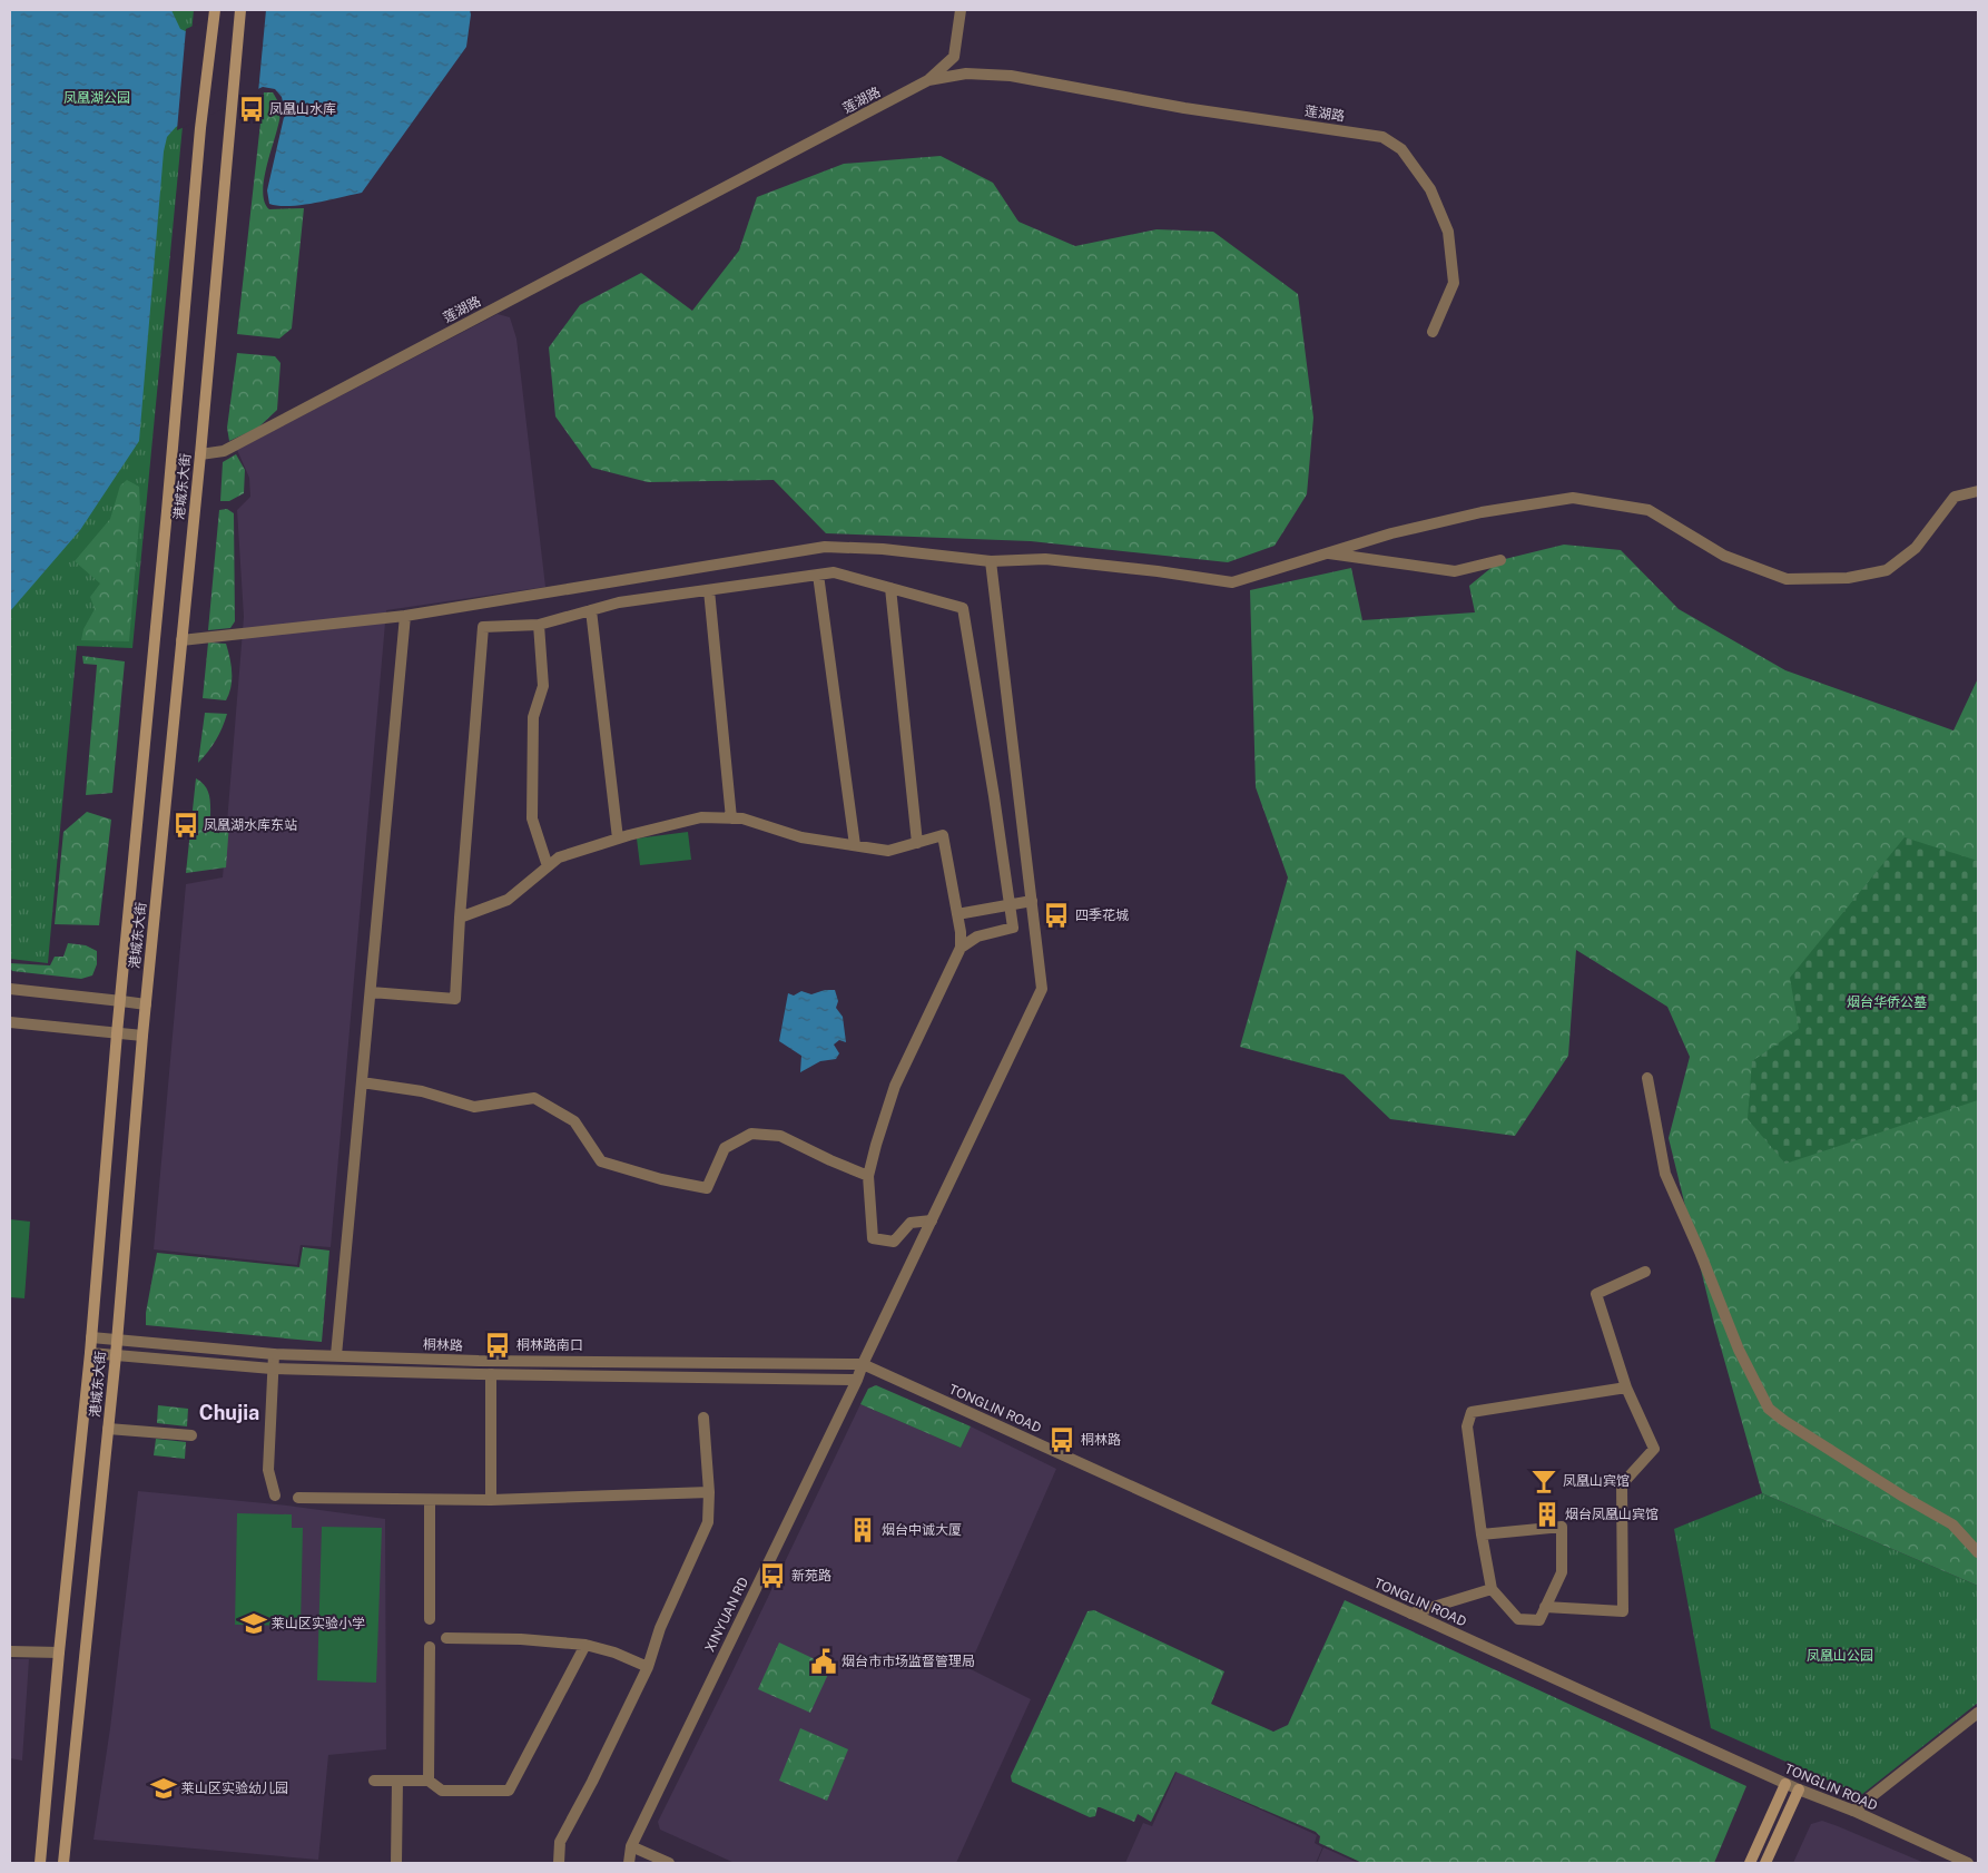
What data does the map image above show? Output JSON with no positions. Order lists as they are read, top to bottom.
{
  "streets": {
    "main road": ["港城东大街"],
    "street": [
      "莲湖路",
      "桐林路",
      "TONGLIN ROAD",
      "XINYUAN RD"
    ]
  },
  "crossings": [
    ["莲湖路", "港城东大街"],
    ["港城东大街", "桐林路"],
    ["桐林路", "TONGLIN ROAD"],
    ["桐林路", "XINYUAN RD"]
  ],
  "districts": ["Chujia"],
  "parks": ["凤凰湖公园", "烟台华侨公墓", "凤凰山公园"],
  "places": {
    "bus stop": [
      "凤凰山水库",
      "凤凰湖水库东站",
      "四季花城",
      "桐林路南口",
      "桐林路",
      "新苑路"
    ],
    "bar": ["凤凰山宾馆"],
    "building": ["烟台凤凰山宾馆", "烟台中诚大厦"],
    "school or university": ["莱山区实验小学", "莱山区实验幼儿园"],
    "public building": ["烟台市市场监督管理局"]
  }
}
